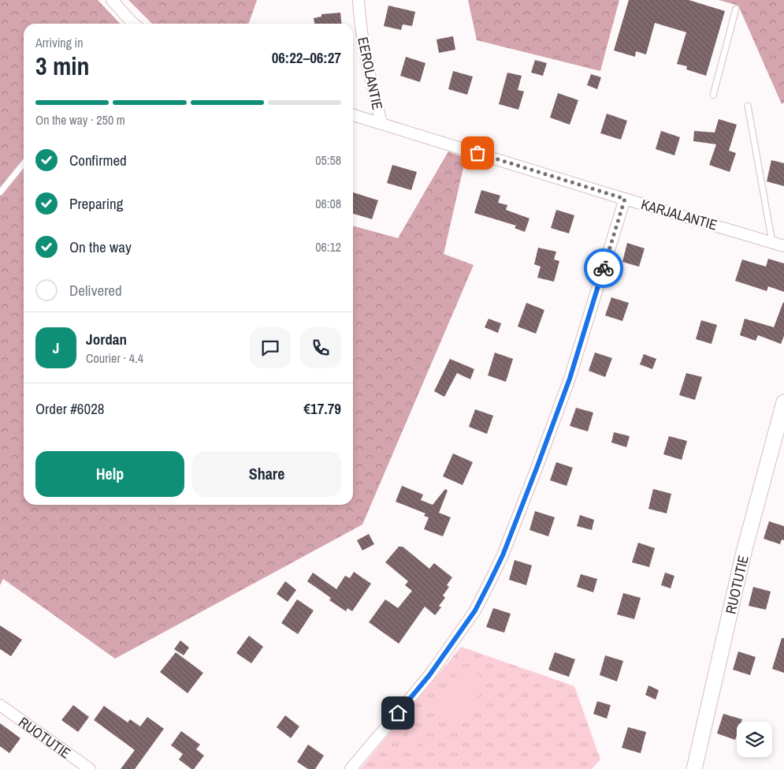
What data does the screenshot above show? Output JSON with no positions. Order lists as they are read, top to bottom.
{
  "streets": {
    "street": ["EEROLANTIE", "KARJALANTIE", "RUOTUTIE"]
  },
  "crossings": [
    ["EEROLANTIE", "KARJALANTIE"]
  ],
  "page": {
    "heading": ["3 min", "Arriving in", "06:22–06:27"],
    "panel": [
      "Jordan",
      "Courier · 4.4",
      "Order #6028",
      "€17.79"
    ],
    "bar": "On the way · 250 m",
    "list": [
      ["Confirmed", "05:58"],
      ["Preparing", "06:08"],
      ["On the way", "06:12"],
      "Delivered"
    ],
    "round": "J",
    "buttons": ["Help", "Share"]
  }
}
